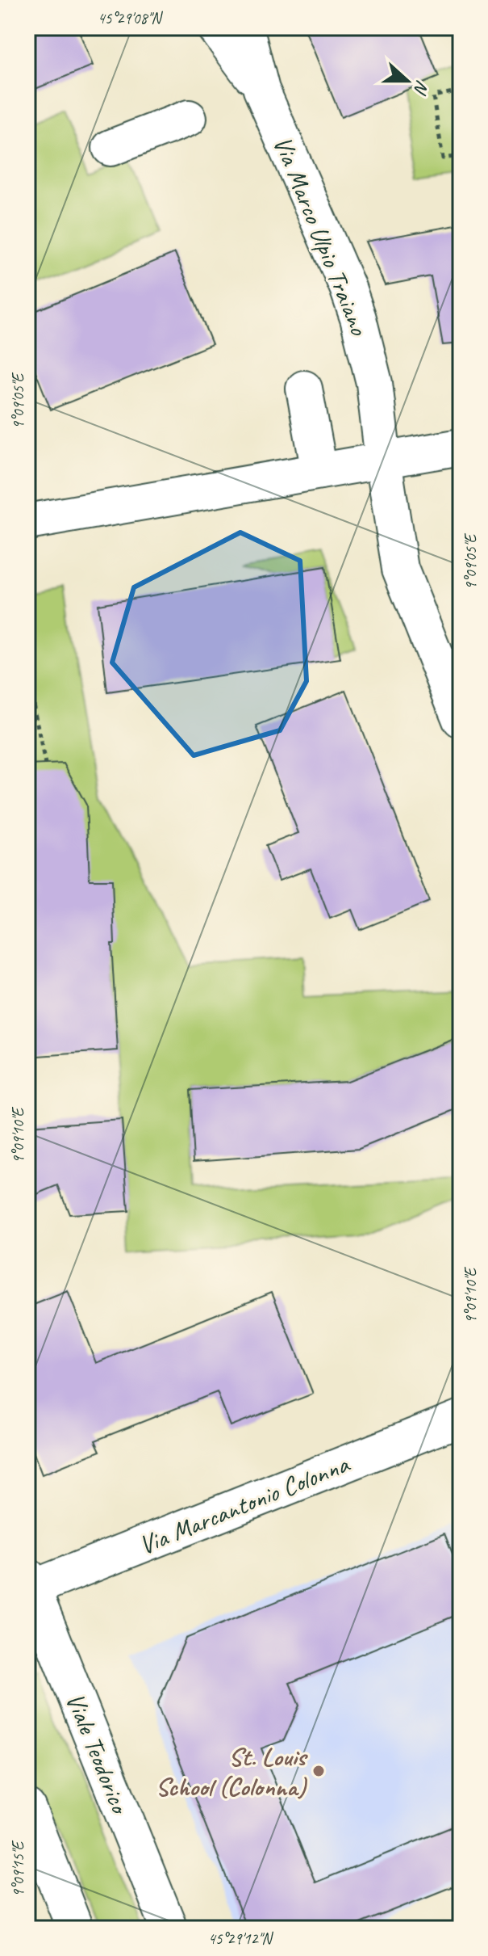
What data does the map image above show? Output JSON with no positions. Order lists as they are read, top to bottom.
{
  "streets": {
    "street": ["Via Marco Ulpio Traiano", "Via Marcantonio Colonna", "Viale Teodorico"]
  },
  "crossings": [
    ["Via Marcantonio Colonna", "Viale Teodorico"]
  ],
  "places": ["St. Louis School (Colonna)"],
  "north": "right",
  "coordinates": [
    "45°29'08\"N",
    "9°09'05\"E",
    "9°09'10\"E",
    "9°09'15\"E",
    "45°29'12\"N"
  ]
}
